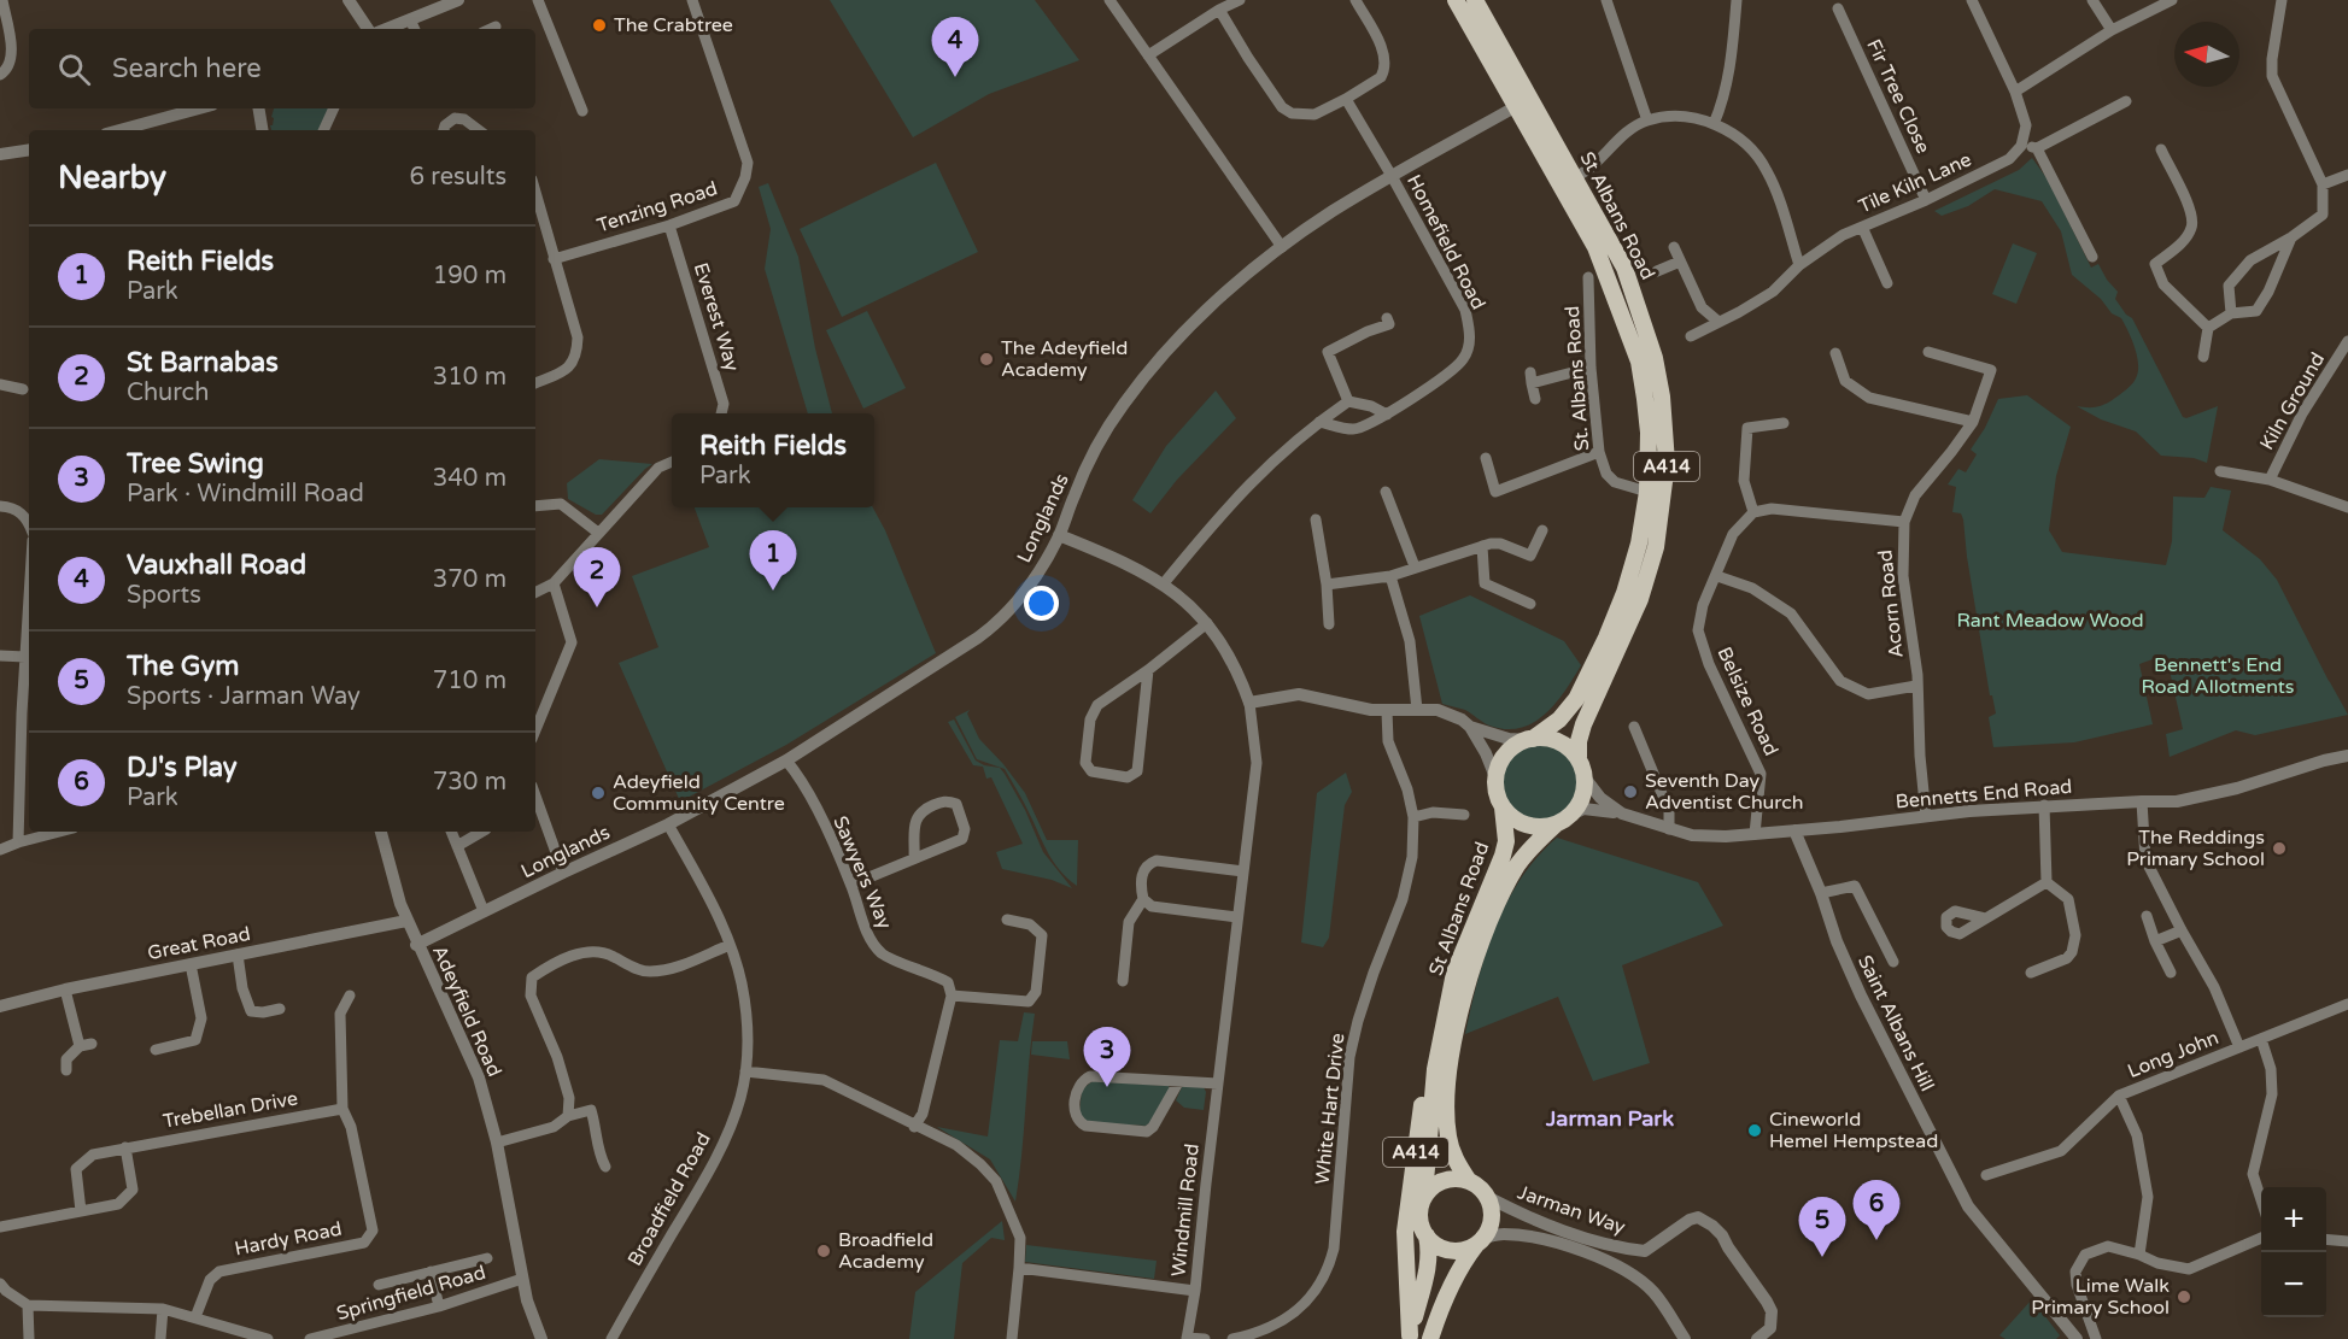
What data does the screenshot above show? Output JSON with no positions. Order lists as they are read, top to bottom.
{
  "streets": {
    "main road": ["St Albans Road", "A414"],
    "street": [
      "Fir Tree Close",
      "Tile Kiln Lane",
      "Tenzing Road",
      "Homefield Road",
      "Everest Way",
      "St. Albans Road",
      "Kiln Ground",
      "Longlands",
      "Acorn Road",
      "Belsize Road",
      "Bennetts End Road",
      "Sawyers Way",
      "Great Road",
      "Adeyfield Road",
      "Saint Albans Hill",
      "Long John",
      "White Hart Drive",
      "Trebellan Drive",
      "Broadfield Road",
      "Windmill Road",
      "Jarman Way",
      "Hardy Road",
      "Springfield Road"
    ]
  },
  "crossings": [
    ["Fir Tree Close", "Tile Kiln Lane"],
    ["Tenzing Road", "Everest Way"],
    ["St Albans Road", "St. Albans Road"],
    ["St Albans Road", "A414"],
    ["St Albans Road", "Longlands"],
    ["St Albans Road", "Bennetts End Road"],
    ["St Albans Road", "Jarman Way"],
    ["Homefield Road", "Longlands"],
    ["A414", "Jarman Way"],
    ["Longlands", "Sawyers Way"],
    ["Longlands", "Adeyfield Road"],
    ["Longlands", "Broadfield Road"],
    ["Longlands", "Windmill Road"],
    ["Acorn Road", "Bennetts End Road"],
    ["Belsize Road", "Bennetts End Road"],
    ["Bennetts End Road", "Saint Albans Hill"],
    ["Great Road", "Adeyfield Road"],
    ["Adeyfield Road", "Springfield Road"],
    ["Trebellan Drive", "Hardy Road"]
  ],
  "districts": ["Jarman Park"],
  "parks": ["Rant Meadow Wood", "Bennett's End Road Allotments"],
  "places": [
    "The Crabtree",
    "The Adeyfield Academy",
    "Seventh Day Adventist Church",
    "Adeyfield Community Centre",
    "The Reddings Primary School",
    "Cineworld Hemel Hempstead",
    "Broadfield Academy",
    "Lime Walk Primary School"
  ],
  "north": "left",
  "page": {
    "pins": [
      "4",
      "1",
      "2",
      "3",
      "6",
      "5"
    ],
    "search": "Search here",
    "heading": ["Nearby", "6 results"],
    "list": [
      {
        "mark": "1",
        "name": "Reith Fields",
        "note": "Park",
        "value": "190 m"
      },
      {
        "mark": "2",
        "name": "St Barnabas",
        "note": "Church",
        "value": "310 m"
      },
      {
        "mark": "3",
        "name": "Tree Swing",
        "note": "Park · Windmill Road",
        "value": "340 m"
      },
      {
        "mark": "4",
        "name": "Vauxhall Road",
        "note": "Sports",
        "value": "370 m"
      },
      {
        "mark": "5",
        "name": "The Gym",
        "note": "Sports · Jarman Way",
        "value": "710 m"
      },
      {
        "mark": "6",
        "name": "DJ's Play",
        "note": "Park",
        "value": "730 m"
      }
    ],
    "popup": ["Reith Fields", "Park"],
    "map_buttons": ["+", "−"]
  }
}
